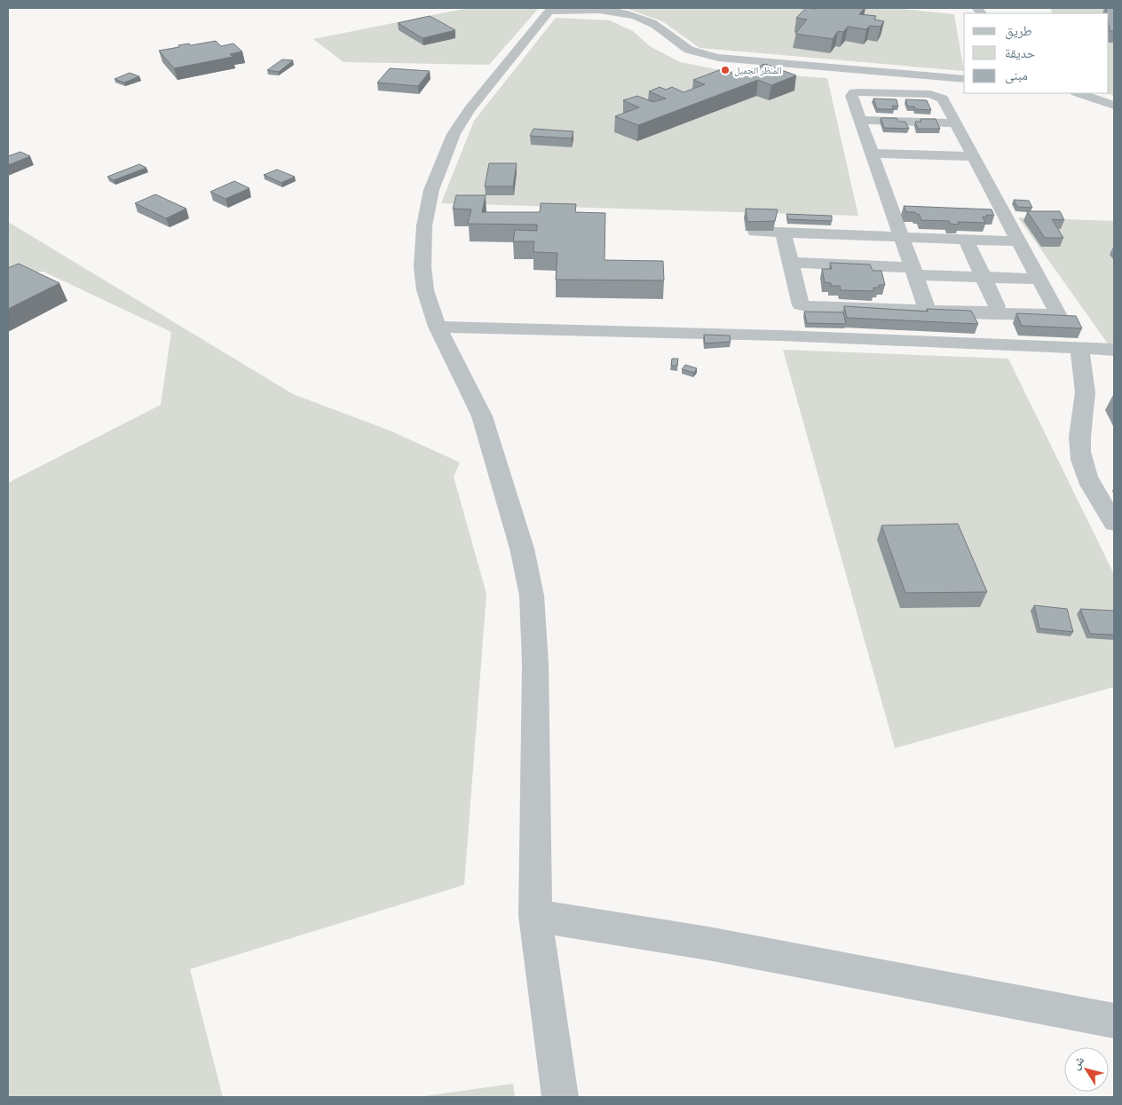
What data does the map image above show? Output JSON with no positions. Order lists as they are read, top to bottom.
{
  "places": ["المنظر الجميل"],
  "legend": ["طريق", "حديقة", "مبنى"],
  "north": "top left"
}
